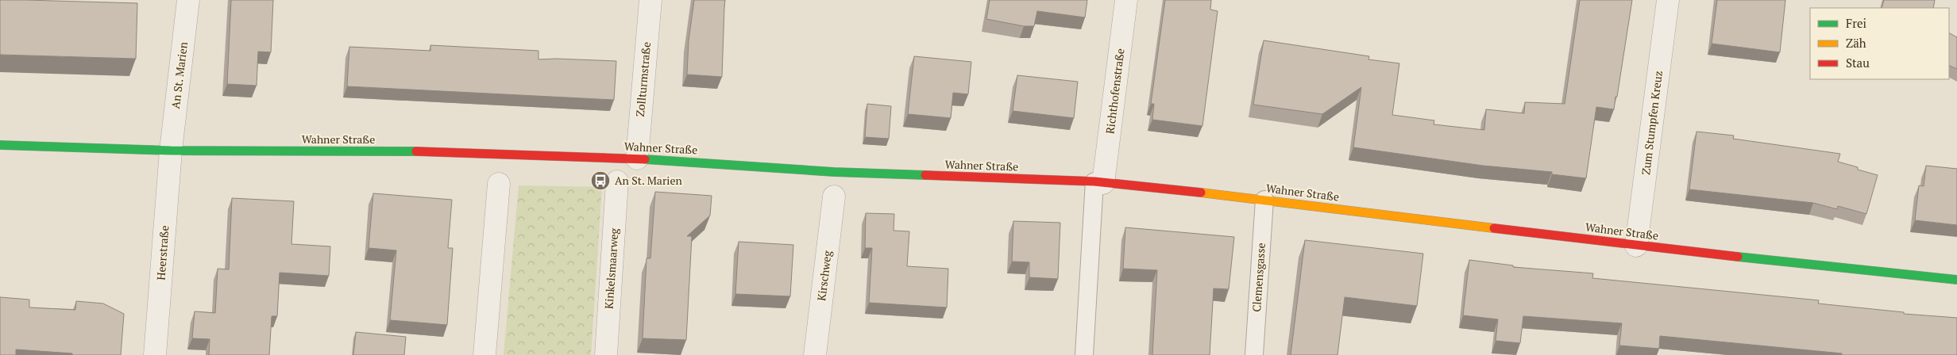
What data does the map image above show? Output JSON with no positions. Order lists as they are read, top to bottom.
{
  "streets": {
    "street": [
      "An St. Marien",
      "Zollturmstraße",
      "Richthofenstraße",
      "Zum Stumpfen Kreuz",
      "Wahner Straße",
      "Heerstraße",
      "Kinkelsmaarweg",
      "Kirschweg"
    ],
    "lane": ["Clemensgasse"]
  },
  "crossings": [
    ["An St. Marien", "Wahner Straße"],
    ["An St. Marien", "Heerstraße"],
    ["Zollturmstraße", "Wahner Straße"],
    ["Richthofenstraße", "Wahner Straße"],
    ["Zum Stumpfen Kreuz", "Wahner Straße"],
    ["Wahner Straße", "Heerstraße"],
    ["Wahner Straße", "Clemensgasse"]
  ],
  "places": {
    "bus stop": ["An St. Marien"]
  },
  "legend": ["Frei", "Zäh", "Stau"]
}
